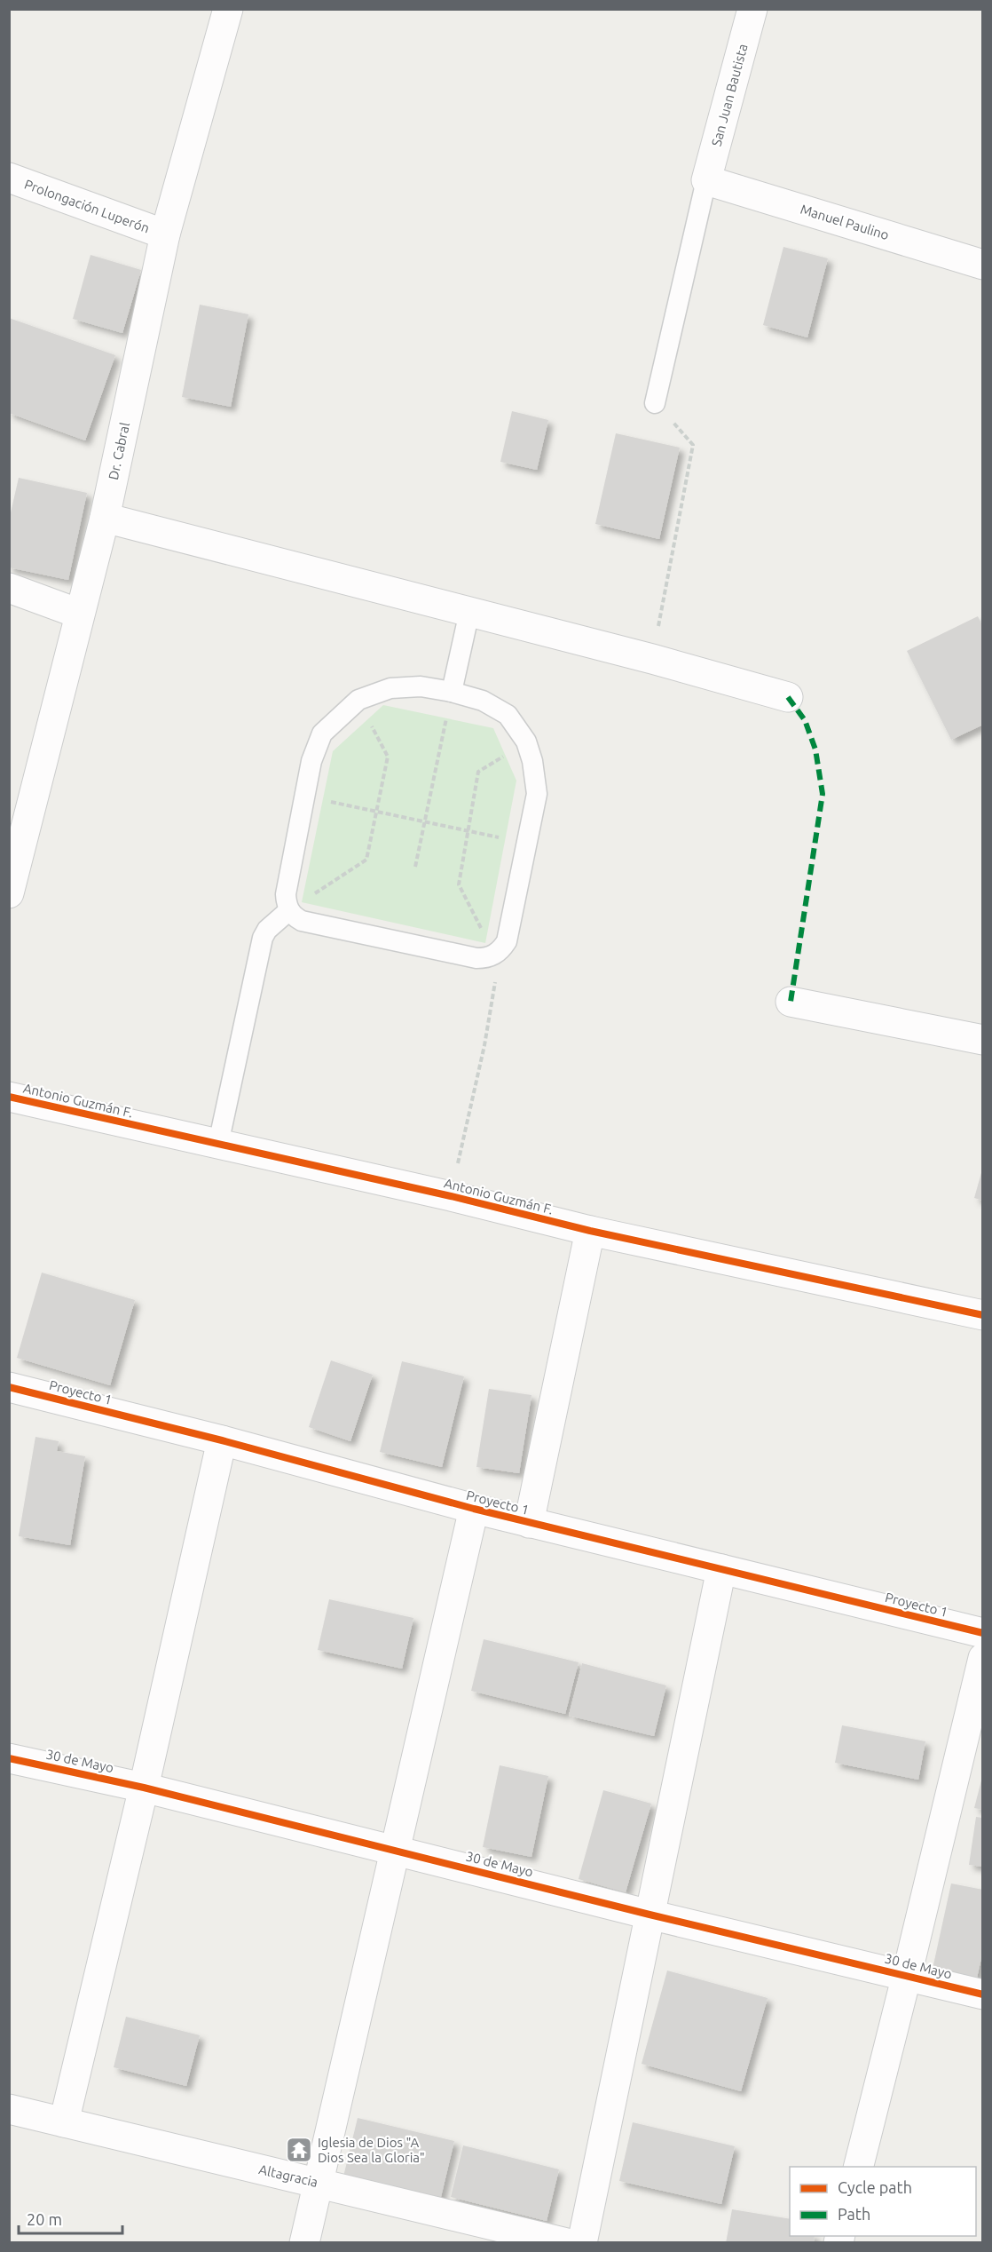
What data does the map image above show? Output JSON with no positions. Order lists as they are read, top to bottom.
{
  "streets": {
    "street": [
      "San Juan Bautista",
      "Prolongación Luperón",
      "Manuel Paulino",
      "Dr. Cabral",
      "Antonio Guzmán F.",
      "Proyecto 1",
      "30 de Mayo",
      "Altagracia"
    ]
  },
  "crossings": [
    ["San Juan Bautista", "Manuel Paulino"],
    ["Prolongación Luperón", "Dr. Cabral"]
  ],
  "places": {
    "temple": ["Iglesia de Dios \"A Dios Sea la Gloria\""]
  },
  "legend": ["Cycle path", "Path"],
  "scale_bar": "20 m"
}
